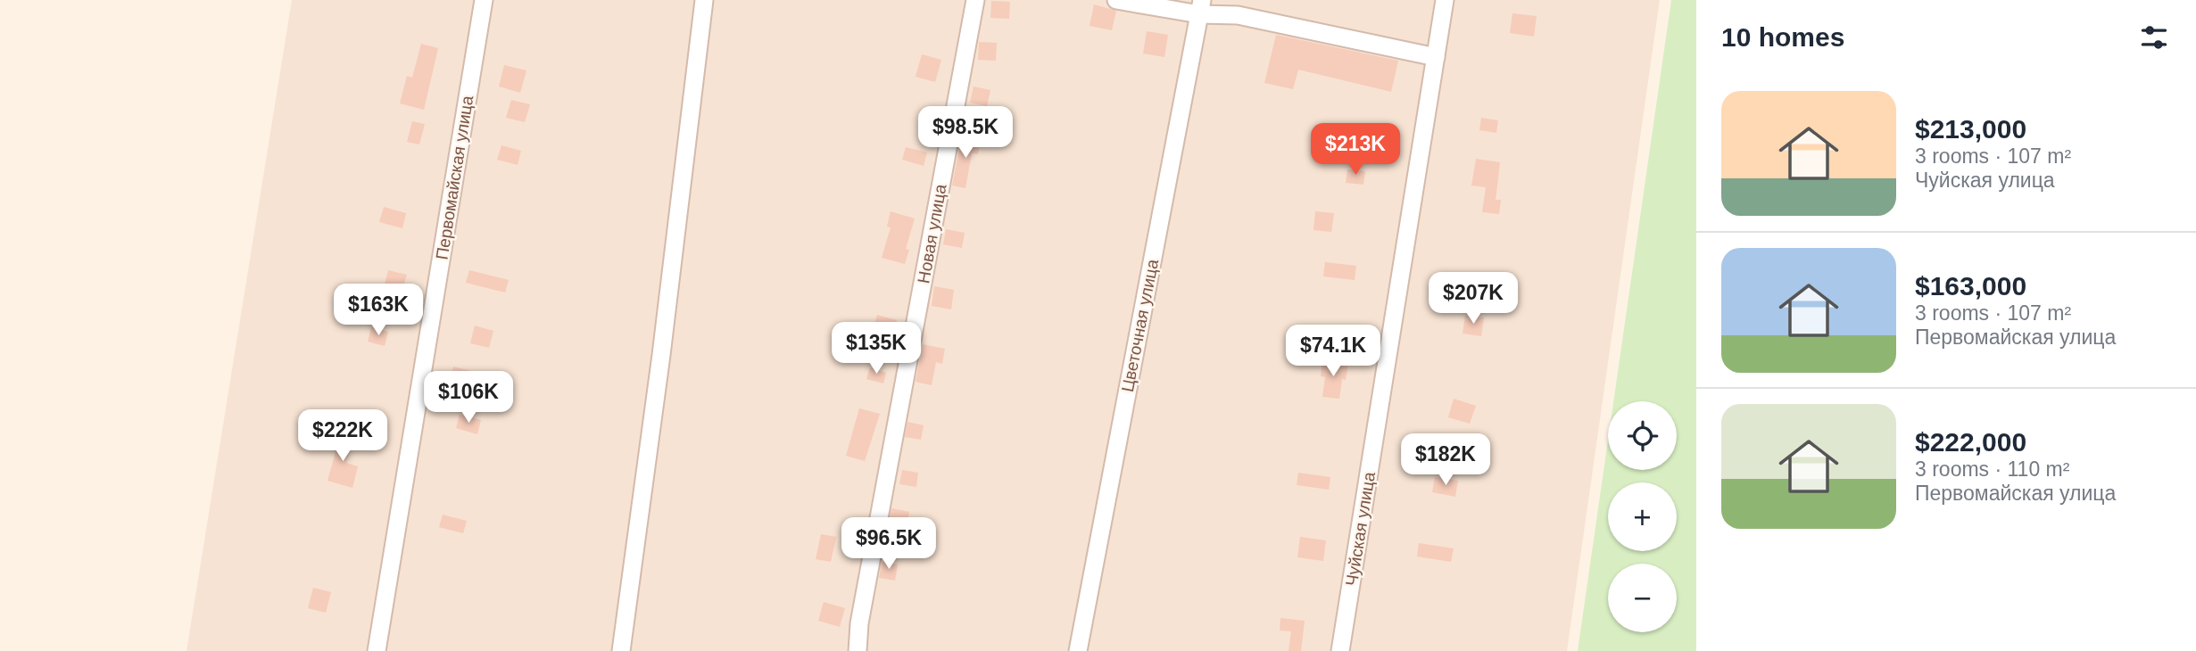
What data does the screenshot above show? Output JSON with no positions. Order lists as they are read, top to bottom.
{
  "streets": {
    "street": [
      "Первомайская улица",
      "Новая улица",
      "Цветочная улица",
      "Чуйская улица"
    ]
  },
  "page": {
    "heading": "10 homes",
    "list": [
      {
        "name": "$213,000",
        "note": "3 rooms · 107 m² · Чуйская улица"
      },
      {
        "name": "$163,000",
        "note": "3 rooms · 107 m² · Первомайская улица"
      },
      {
        "name": "$222,000",
        "note": "3 rooms · 110 m² · Первомайская улица"
      }
    ],
    "price": [
      "$98.5K",
      "$213K",
      "$207K",
      "$163K",
      "$135K",
      "$74.1K",
      "$106K",
      "$222K",
      "$182K",
      "$96.5K"
    ],
    "map_buttons": ["+", "−"]
  }
}
